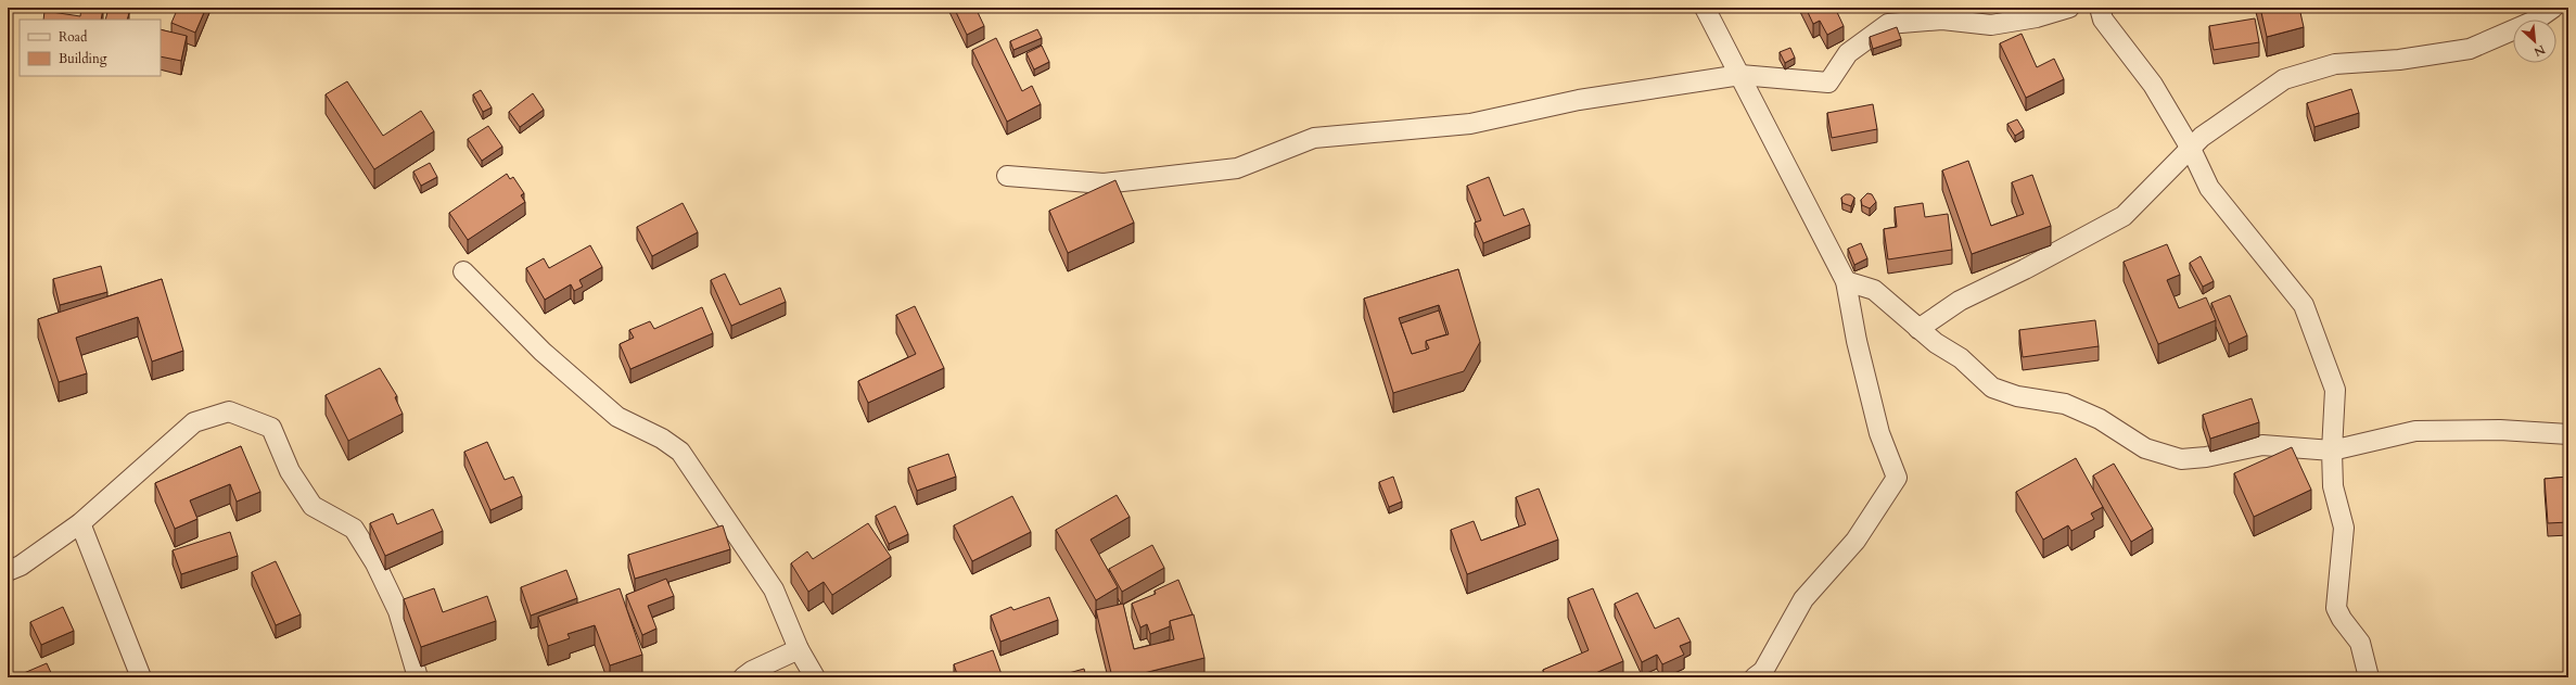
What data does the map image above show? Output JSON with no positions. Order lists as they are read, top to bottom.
{
  "legend": ["Road", "Building"],
  "north": "bottom right"
}
